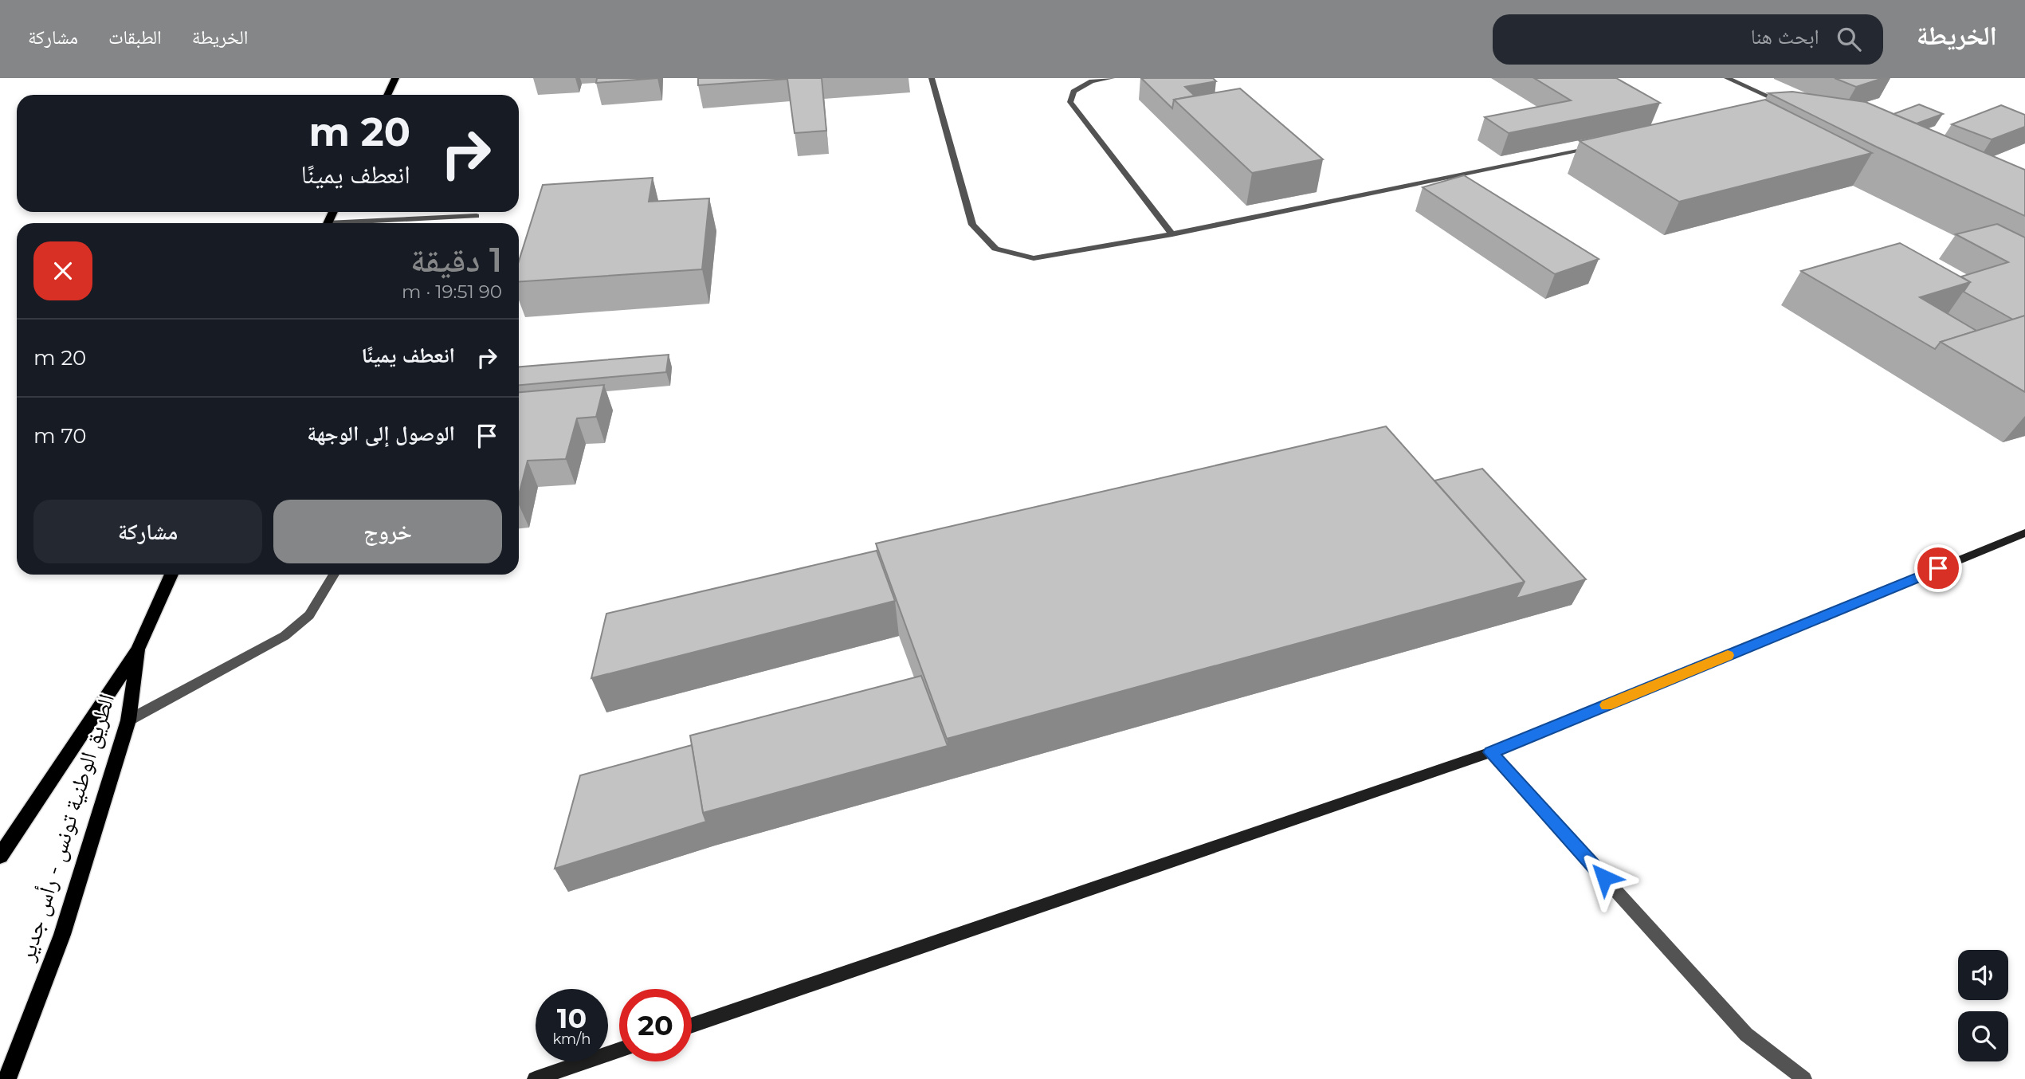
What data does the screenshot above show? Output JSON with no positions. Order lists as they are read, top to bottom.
{
  "streets": {
    "main road": ["الطريق الوطنية تونس - رأس جدير"]
  },
  "page": {
    "header": "الخريطة",
    "search": "ابحث هنا",
    "nav": ["الخريطة", "الطبقات", "مشاركة"],
    "turn": ["20 m", "انعطف يمينًا"],
    "heading": ["1 دقيقة", "90 m · 19:51"],
    "list": [
      {
        "name": "انعطف يمينًا",
        "value": "20 m"
      },
      {
        "name": "الوصول إلى الوجهة",
        "value": "70 m"
      }
    ],
    "buttons": ["خروج", "مشاركة"],
    "speed": "10 km/h",
    "limit": "20"
  }
}
